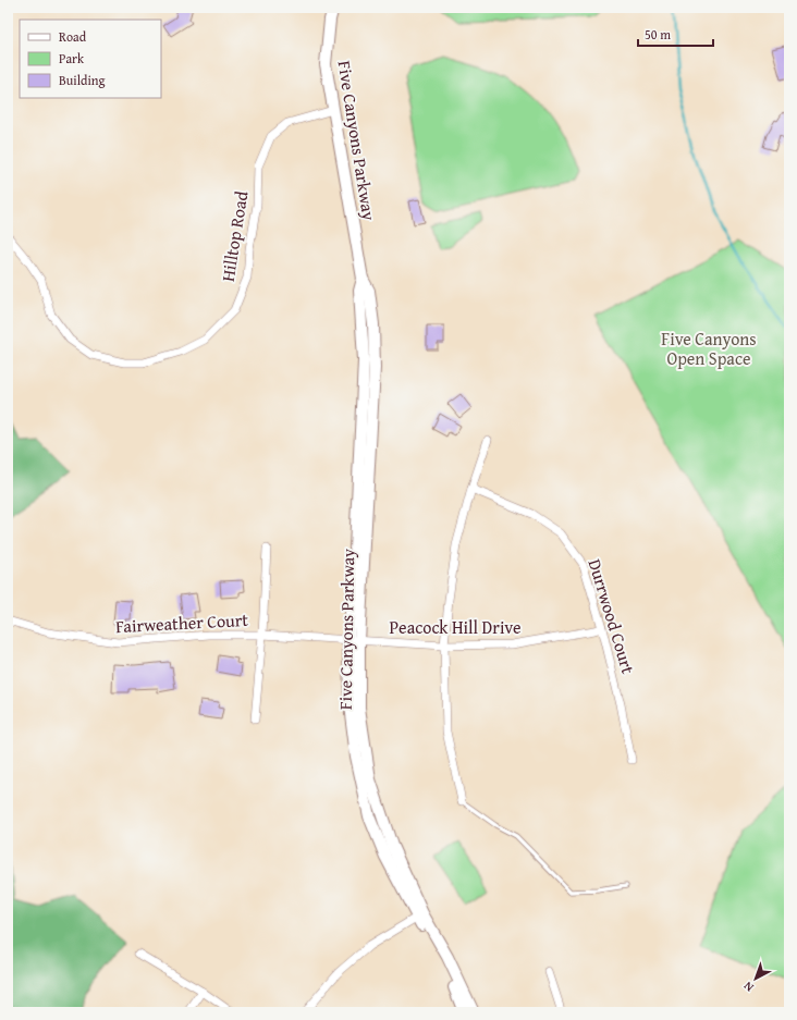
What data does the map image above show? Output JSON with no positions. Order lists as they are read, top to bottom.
{
  "streets": {
    "main road": ["Five Canyons Parkway"],
    "street": [
      "Hilltop Road",
      "Durrwood Court",
      "Fairweather Court",
      "Peacock Hill Drive"
    ]
  },
  "crossings": [
    ["Five Canyons Parkway", "Hilltop Road"],
    ["Five Canyons Parkway", "Fairweather Court"],
    ["Five Canyons Parkway", "Peacock Hill Drive"],
    ["Durrwood Court", "Peacock Hill Drive"],
    ["Fairweather Court", "Peacock Hill Drive"]
  ],
  "parks": ["Five Canyons Open Space"],
  "legend": ["Road", "Park", "Building"],
  "scale_bar": "50 m",
  "north": "bottom left"
}
